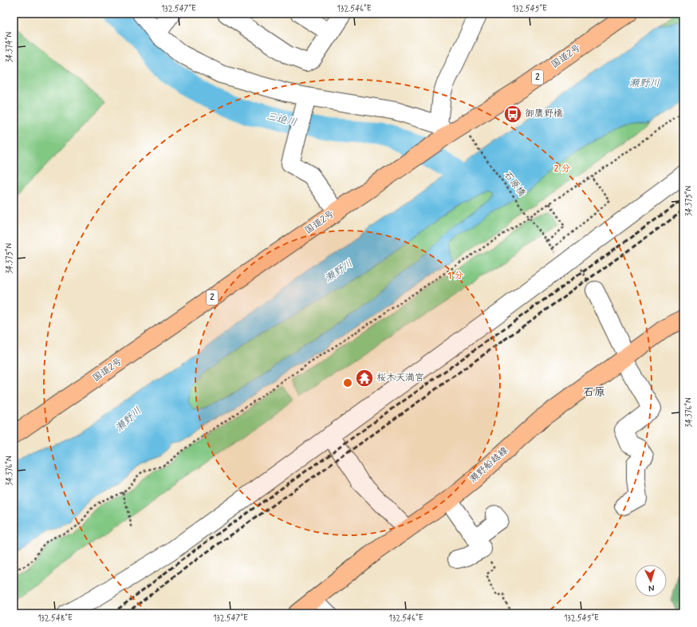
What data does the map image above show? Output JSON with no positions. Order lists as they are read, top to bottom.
{
  "streets": {
    "main road": ["国道2号", "2", "瀬野船越線"],
    "path": ["石原橋"]
  },
  "districts": ["石原"],
  "water": ["瀬野川", "三迫川"],
  "places": {
    "bus stop": ["御鷹野橋"],
    "temple": ["桜木天満宮"]
  },
  "north": "bottom",
  "coordinates": [
    "132.547°E",
    "132.546°E",
    "132.545°E",
    "34.374°N",
    "34.375°N",
    "34.376°N",
    "132.548°E"
  ],
  "rings": ["2 分", "1 分"]
}
